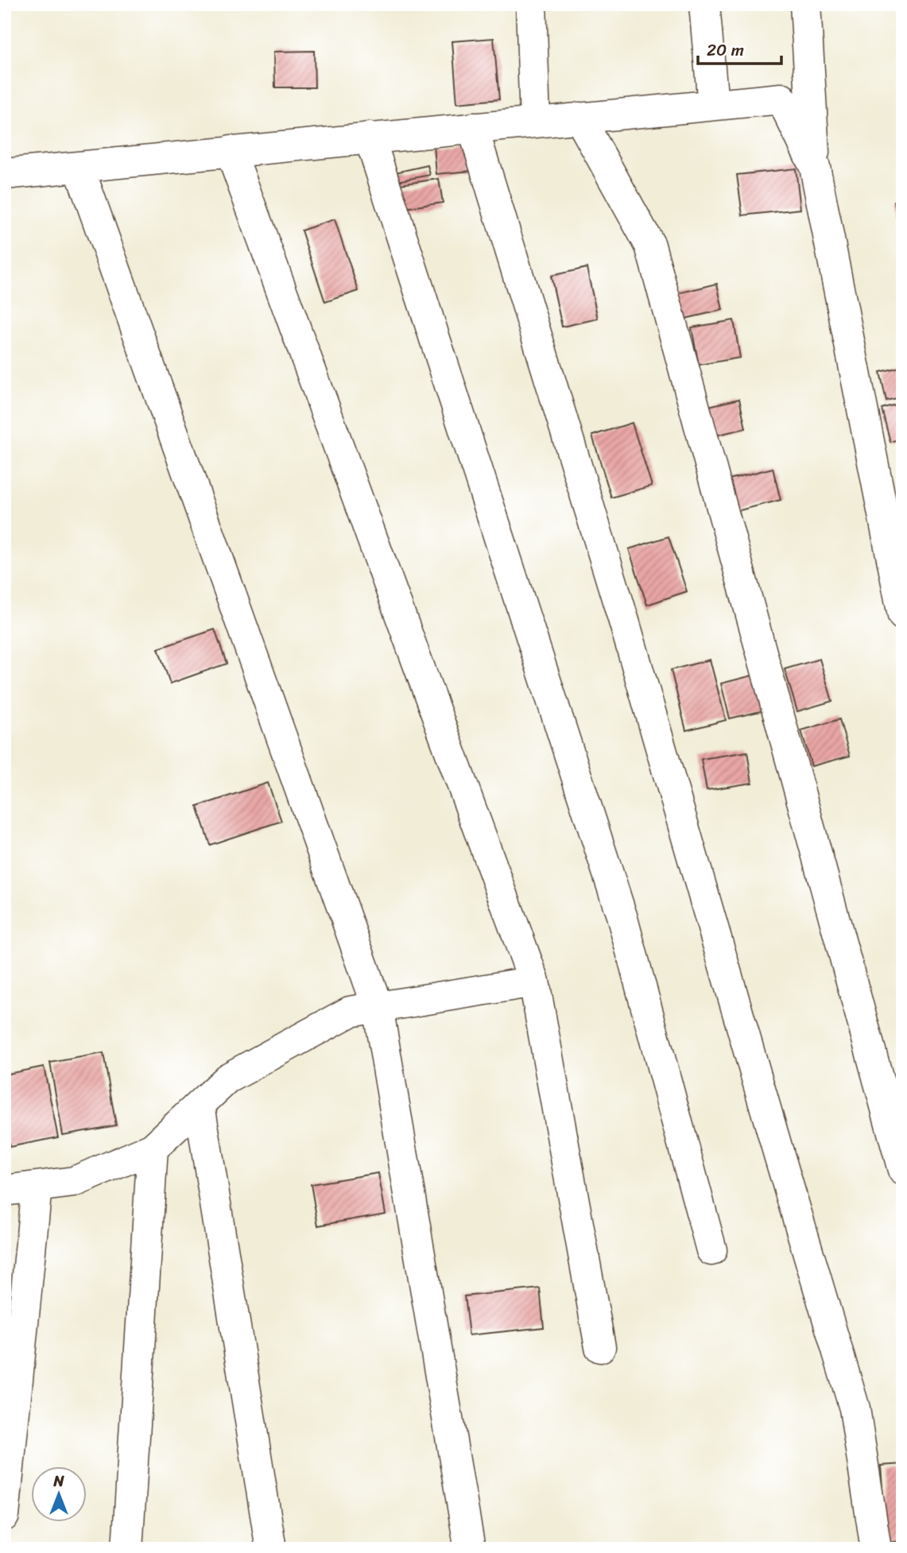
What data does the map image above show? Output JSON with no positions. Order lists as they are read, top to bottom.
{
  "scale_bar": "20 m",
  "north": "top"
}
